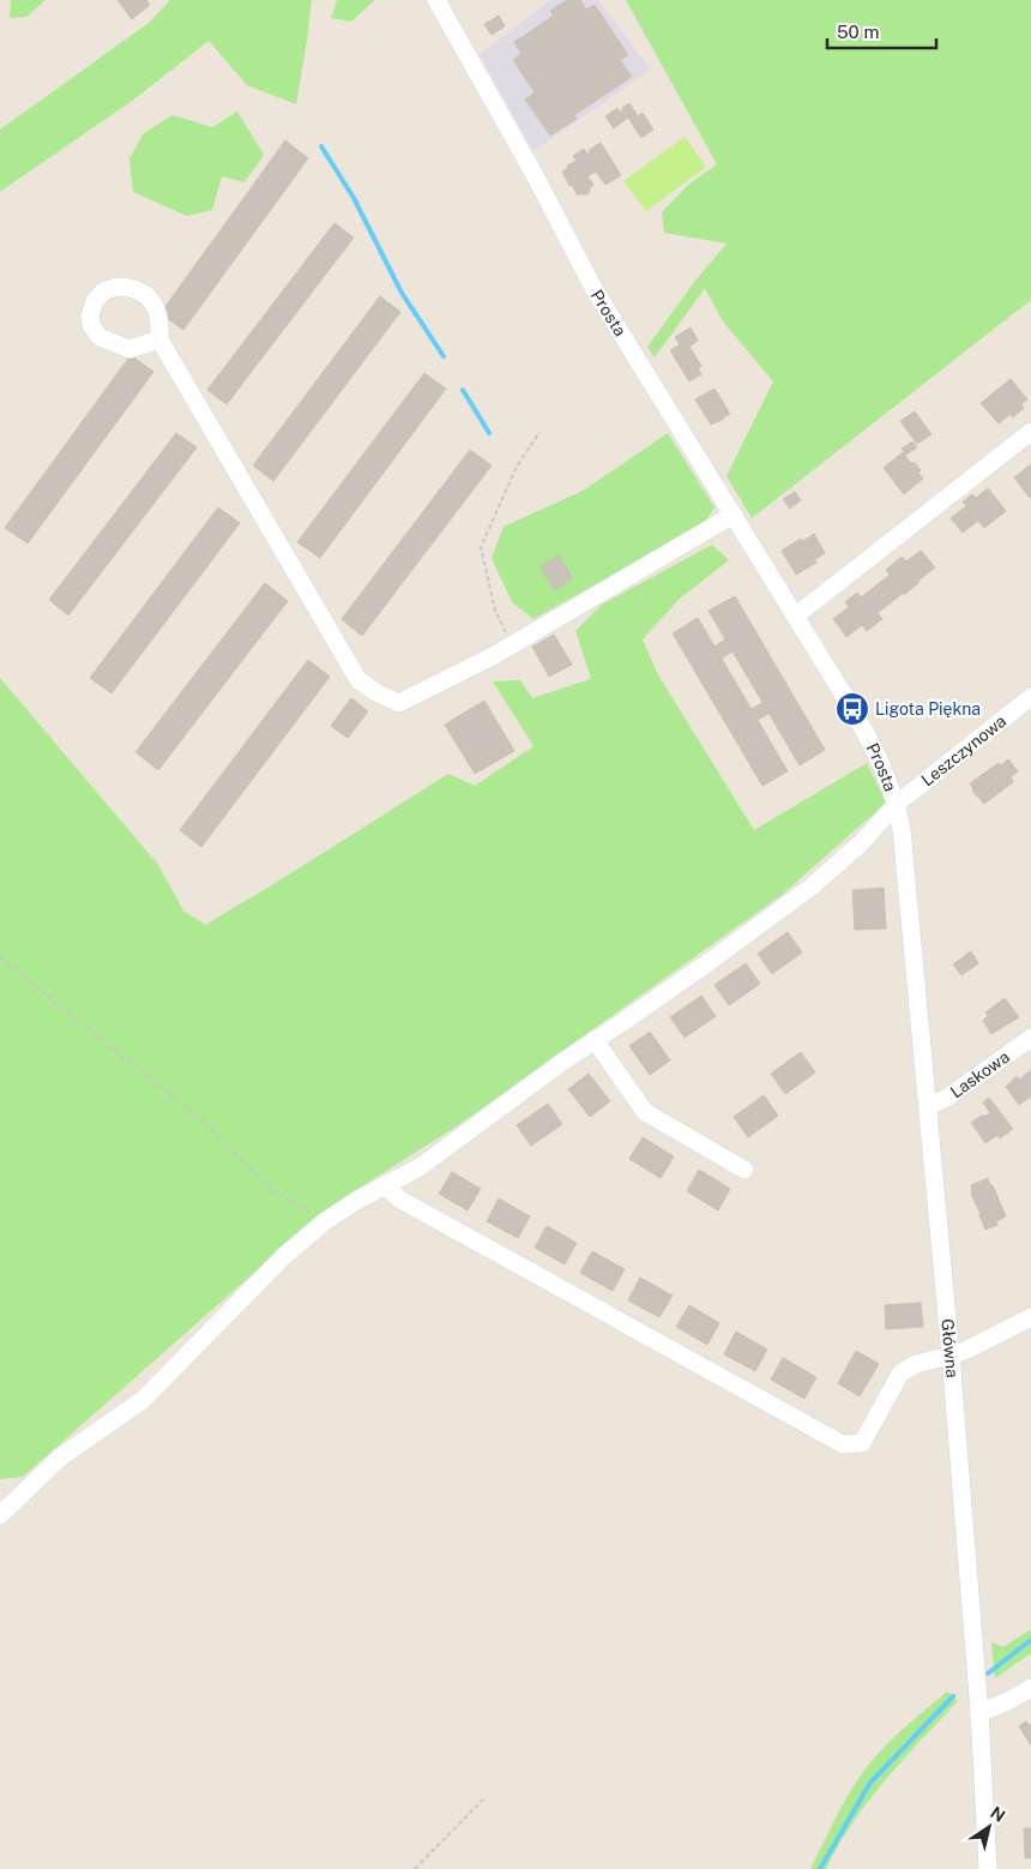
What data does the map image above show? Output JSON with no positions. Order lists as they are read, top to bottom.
{
  "streets": {
    "street": [
      "Prosta",
      "Leszczynowa",
      "Laskowa",
      "Główna"
    ]
  },
  "crossings": [
    ["Prosta", "Leszczynowa"],
    ["Prosta", "Główna"],
    ["Laskowa", "Główna"]
  ],
  "places": {
    "bus stop": ["Ligota Piękna"]
  },
  "scale_bar": "50 m",
  "north": "top right"
}
